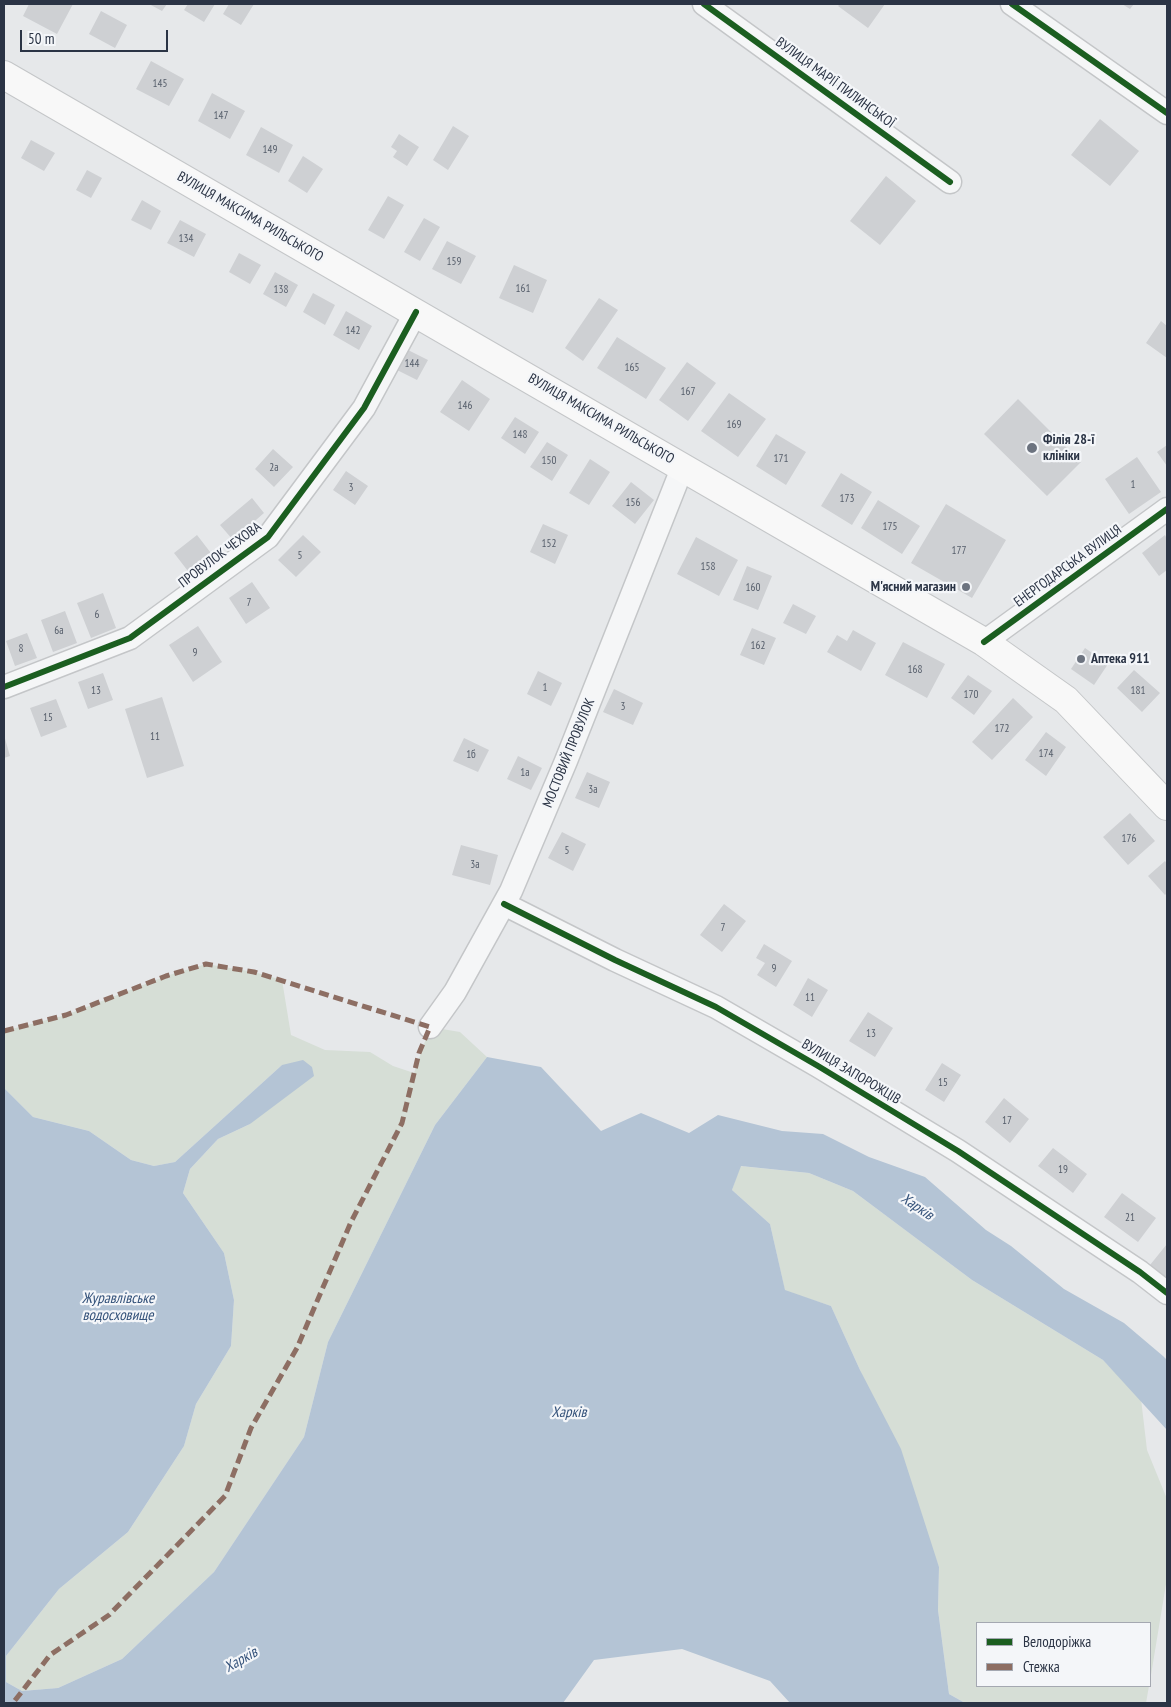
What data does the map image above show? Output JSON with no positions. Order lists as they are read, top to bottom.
{
  "streets": {
    "main road": ["ВУЛИЦЯ МАКСИМА РИЛЬСЬКОГО"],
    "street": [
      "ВУЛИЦЯ МАРІЇ ПИЛИНСЬКОЇ",
      "ПРОВУЛОК ЧЕХОВА",
      "ЕНЕРГОДАРСЬКА ВУЛИЦЯ",
      "МОСТОВИЙ ПРОВУЛОК",
      "ВУЛИЦЯ ЗАПОРОЖЦІВ"
    ]
  },
  "crossings": [
    ["ВУЛИЦЯ МАКСИМА РИЛЬСЬКОГО", "ПРОВУЛОК ЧЕХОВА"],
    ["ВУЛИЦЯ МАКСИМА РИЛЬСЬКОГО", "ЕНЕРГОДАРСЬКА ВУЛИЦЯ"],
    ["ВУЛИЦЯ МАКСИМА РИЛЬСЬКОГО", "МОСТОВИЙ ПРОВУЛОК"],
    ["МОСТОВИЙ ПРОВУЛОК", "ВУЛИЦЯ ЗАПОРОЖЦІВ"]
  ],
  "water": ["Харків", "Журавлівське водосховище"],
  "places": ["Філія 28-ї клініки", "М'ясний магазин", "Аптека 911"],
  "house_numbers": [
    "145",
    "147",
    "149",
    "134",
    "159",
    "161",
    "138",
    "142",
    "144",
    "165",
    "167",
    "146",
    "169",
    "148",
    "171",
    "150",
    "2а",
    "1",
    "3",
    "173",
    "156",
    "175",
    "152",
    "177",
    "5",
    "158",
    "160",
    "7",
    "6",
    "6а",
    "162",
    "8",
    "9",
    "168",
    "1",
    "13",
    "181",
    "170",
    "3",
    "15",
    "172",
    "11",
    "174",
    "1б",
    "1а",
    "3а",
    "176",
    "5",
    "3а",
    "7",
    "9",
    "11",
    "13",
    "15",
    "17",
    "19",
    "21"
  ],
  "legend": ["Велодоріжка", "Стежка"],
  "scale_bar": "50 m"
}
